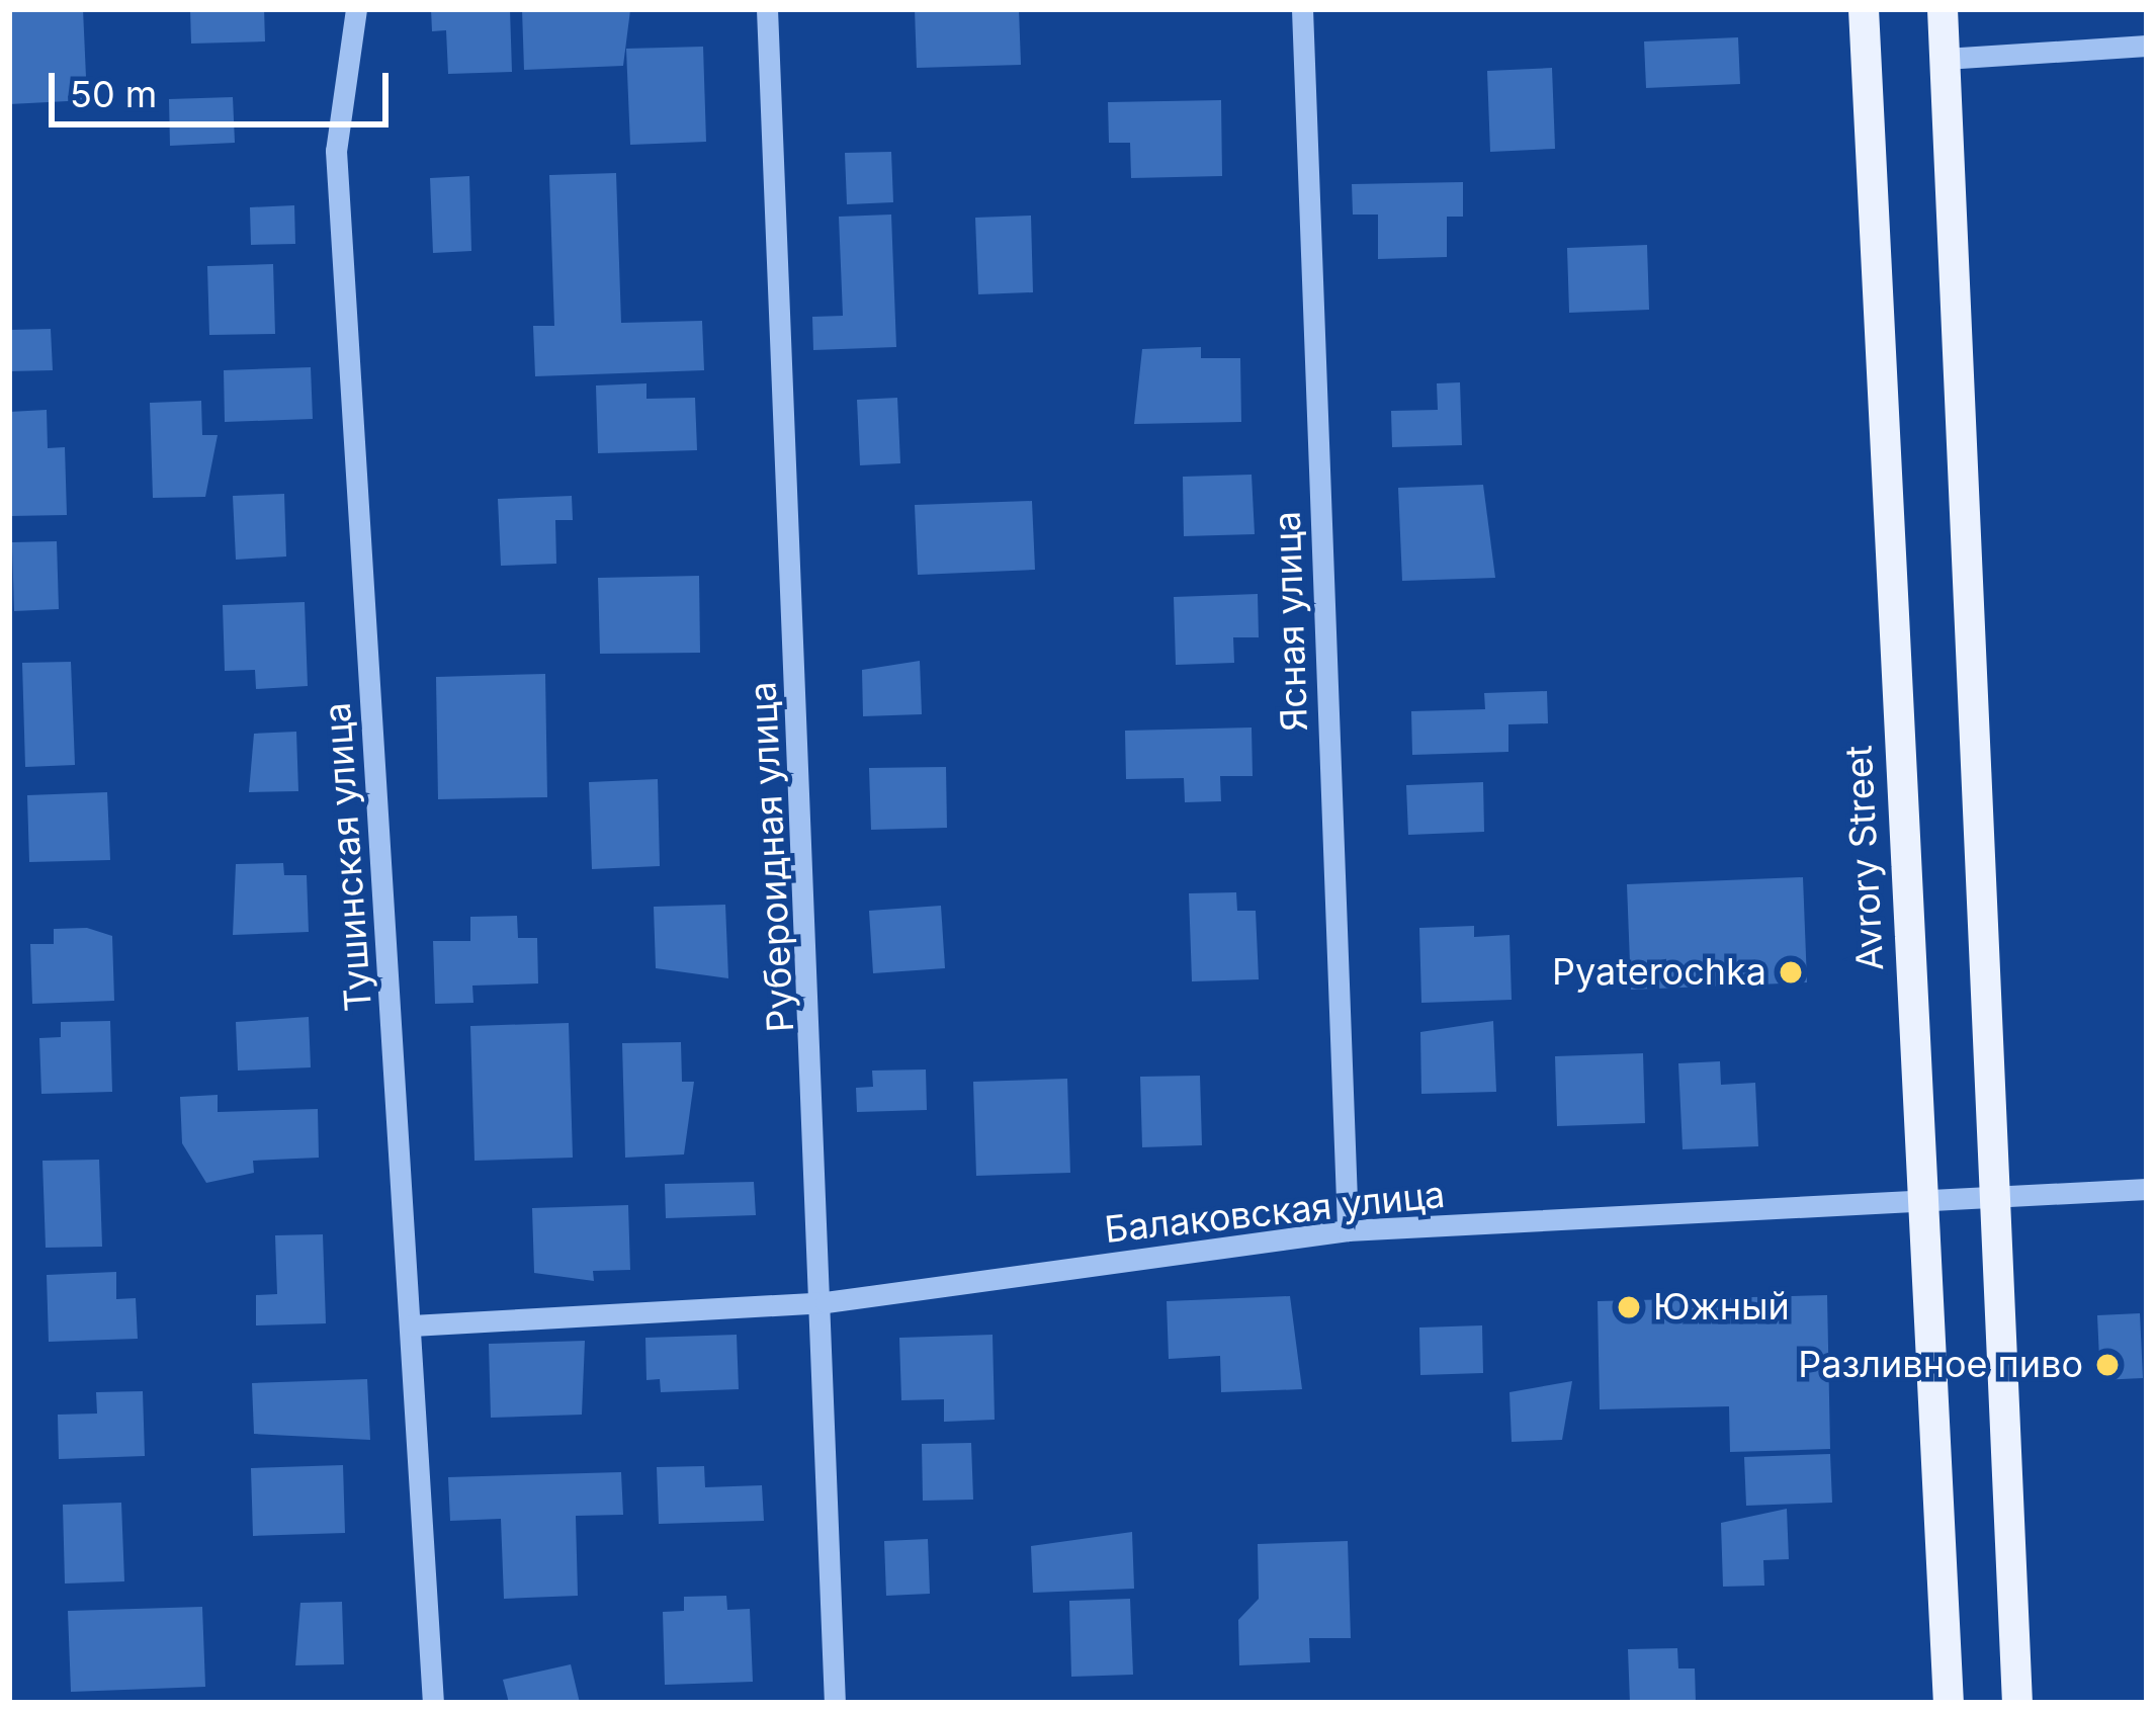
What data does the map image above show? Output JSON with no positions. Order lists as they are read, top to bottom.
{
  "streets": {
    "main road": ["Avrory Street"],
    "street": [
      "Ясная улица",
      "Тушинская улица",
      "Рубероидная улица",
      "Балаковская улица"
    ]
  },
  "crossings": [
    ["Ясная улица", "Балаковская улица"],
    ["Тушинская улица", "Балаковская улица"],
    ["Рубероидная улица", "Балаковская улица"],
    ["Avrory Street", "Балаковская улица"]
  ],
  "places": ["Pyaterochka", "Южный", "Разливное пиво"],
  "scale_bar": "50 m"
}
